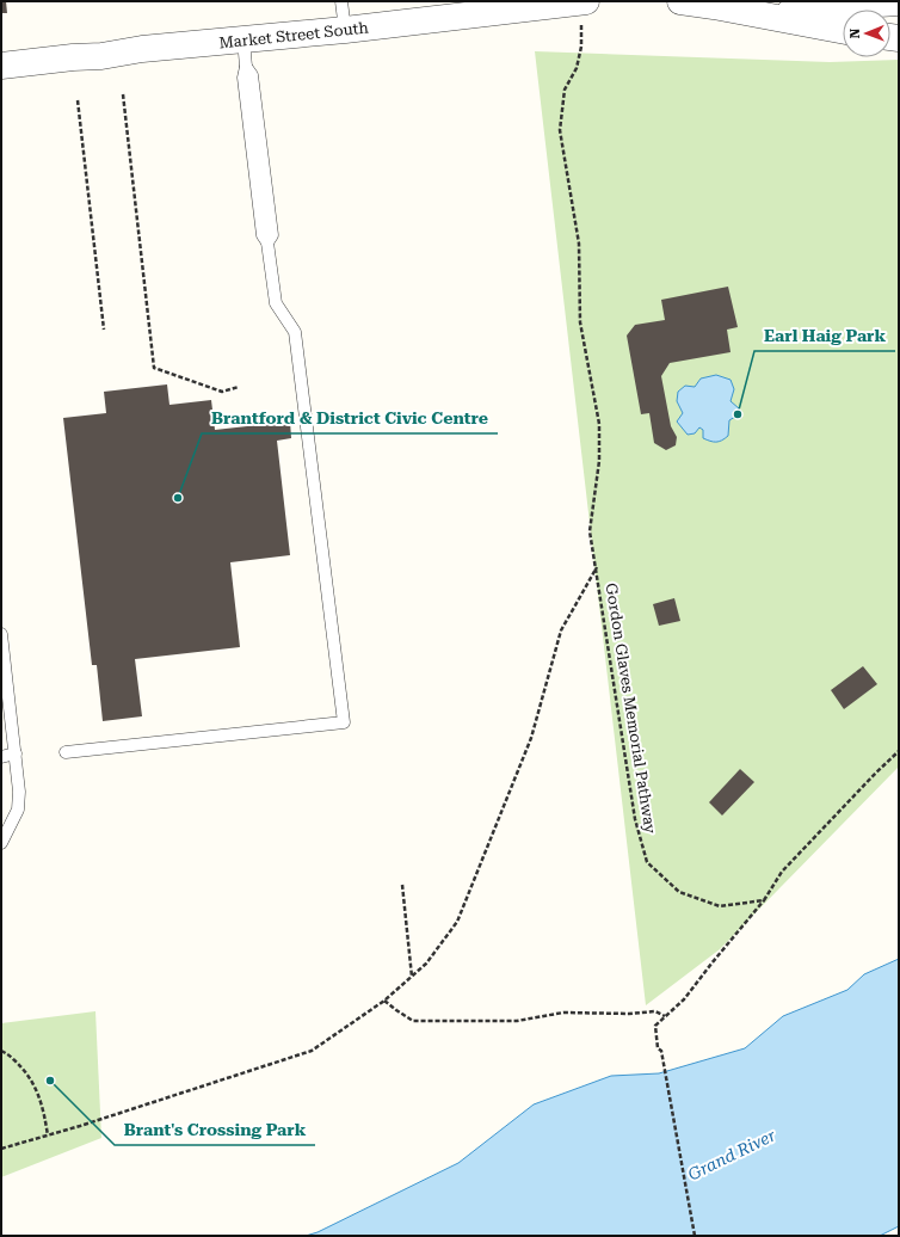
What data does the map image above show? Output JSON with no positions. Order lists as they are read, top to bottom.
{
  "streets": {
    "street": ["Market Street South"],
    "path": ["Gordon Glaves Memorial Pathway"]
  },
  "crossings": [
    ["Market Street South", "Gordon Glaves Memorial Pathway"]
  ],
  "water": ["Grand River"],
  "places": ["Earl Haig Park", "Brantford & District Civic Centre", "Brant's Crossing Park"],
  "north": "left"
}
